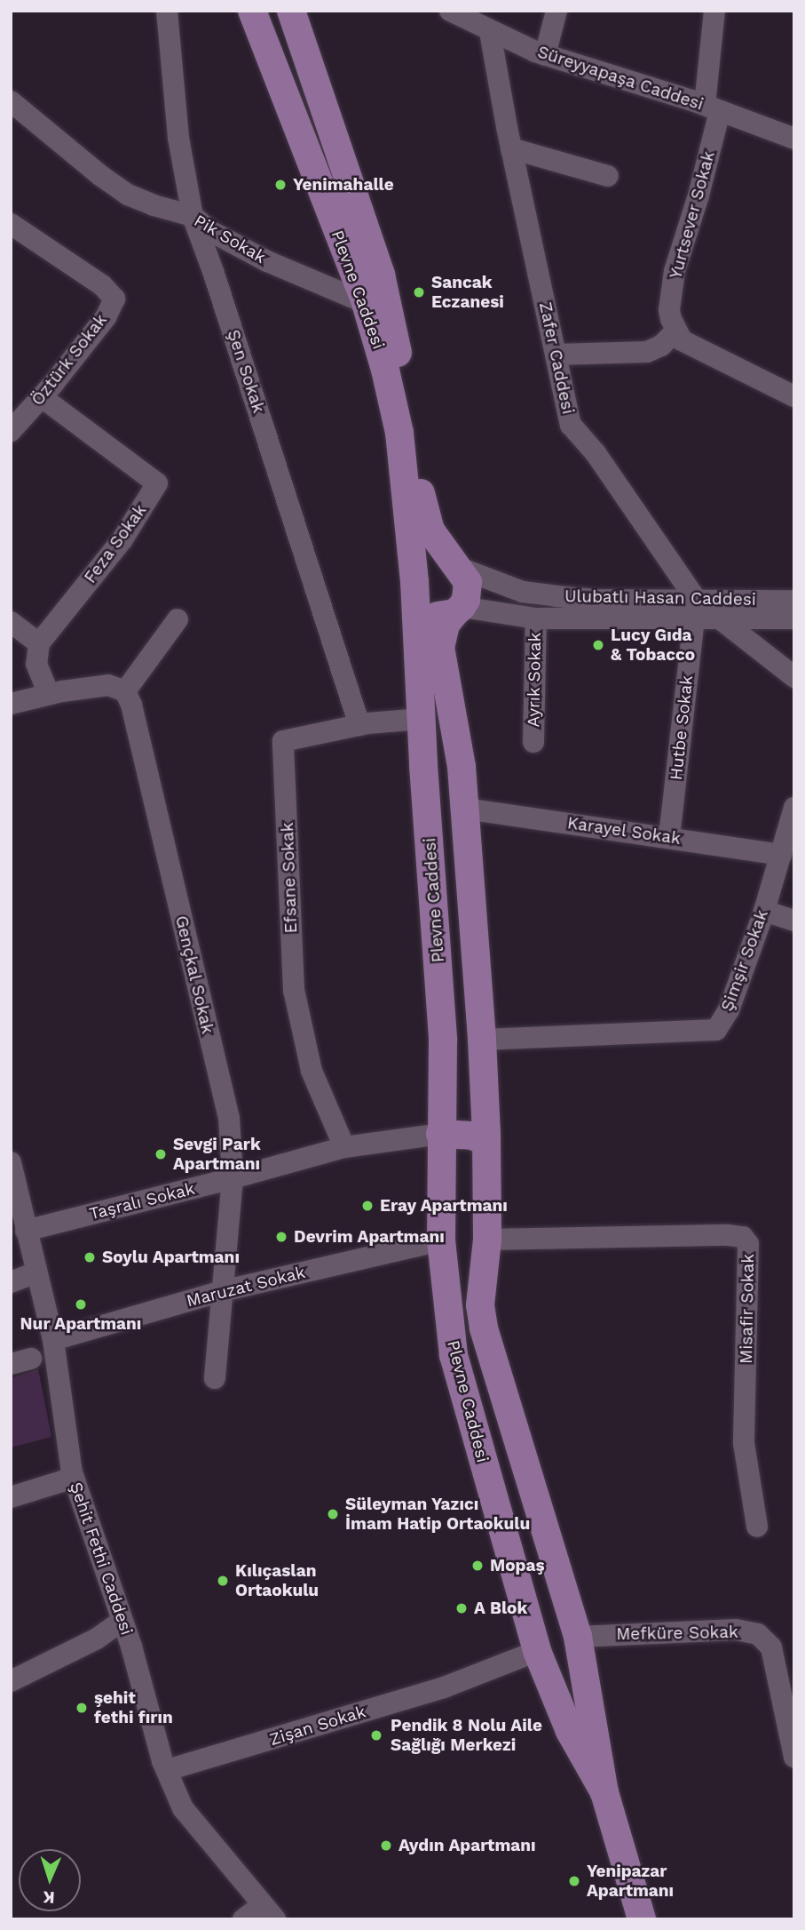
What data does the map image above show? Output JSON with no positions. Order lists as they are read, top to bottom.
{
  "streets": {
    "main road": ["Plevne Caddesi"],
    "street": [
      "Süreyyapaşa Caddesi",
      "Yurtsever Sokak",
      "Pik Sokak",
      "Zafer Caddesi",
      "Öztürk Sokak",
      "Şen Sokak",
      "Feza Sokak",
      "Ulubatlı Hasan Caddesi",
      "Ayrık Sokak",
      "Hutbe Sokak",
      "Karayel Sokak",
      "Efsane Sokak",
      "Şimşir Sokak",
      "Gençkal Sokak",
      "Taşralı Sokak",
      "Maruzat Sokak",
      "Misafir Sokak",
      "Şehit Fethi Caddesi",
      "Mefküre Sokak",
      "Zişan Sokak"
    ]
  },
  "crossings": [
    ["Süreyyapaşa Caddesi", "Yurtsever Sokak"],
    ["Süreyyapaşa Caddesi", "Zafer Caddesi"],
    ["Pik Sokak", "Plevne Caddesi"],
    ["Pik Sokak", "Şen Sokak"],
    ["Plevne Caddesi", "Ulubatlı Hasan Caddesi"],
    ["Plevne Caddesi", "Karayel Sokak"],
    ["Plevne Caddesi", "Efsane Sokak"],
    ["Plevne Caddesi", "Şimşir Sokak"],
    ["Plevne Caddesi", "Taşralı Sokak"],
    ["Plevne Caddesi", "Maruzat Sokak"],
    ["Plevne Caddesi", "Misafir Sokak"],
    ["Plevne Caddesi", "Mefküre Sokak"],
    ["Plevne Caddesi", "Zişan Sokak"],
    ["Zafer Caddesi", "Ulubatlı Hasan Caddesi"],
    ["Zafer Caddesi", "Hutbe Sokak"],
    ["Öztürk Sokak", "Feza Sokak"],
    ["Şen Sokak", "Efsane Sokak"],
    ["Ulubatlı Hasan Caddesi", "Ayrık Sokak"],
    ["Ulubatlı Hasan Caddesi", "Hutbe Sokak"],
    ["Hutbe Sokak", "Karayel Sokak"],
    ["Karayel Sokak", "Şimşir Sokak"],
    ["Efsane Sokak", "Taşralı Sokak"],
    ["Gençkal Sokak", "Taşralı Sokak"],
    ["Gençkal Sokak", "Maruzat Sokak"],
    ["Taşralı Sokak", "Şehit Fethi Caddesi"],
    ["Maruzat Sokak", "Şehit Fethi Caddesi"],
    ["Şehit Fethi Caddesi", "Zişan Sokak"]
  ],
  "places": [
    "Yenimahalle",
    "Sancak Eczanesi",
    "Lucy Gıda & Tobacco",
    "Sevgi Park Apartmanı",
    "Eray Apartmanı",
    "Devrim Apartmanı",
    "Soylu Apartmanı",
    "Nur Apartmanı",
    "Süleyman Yazıcı İmam Hatip Ortaokulu",
    "Mopaş",
    "Kılıçaslan Ortaokulu",
    "A Blok",
    "şehit fethi fırın",
    "Pendik 8 Nolu Aile Sağlığı Merkezi",
    "Aydın Apartmanı",
    "Yenipazar Apartmanı"
  ],
  "north": "bottom"
}
